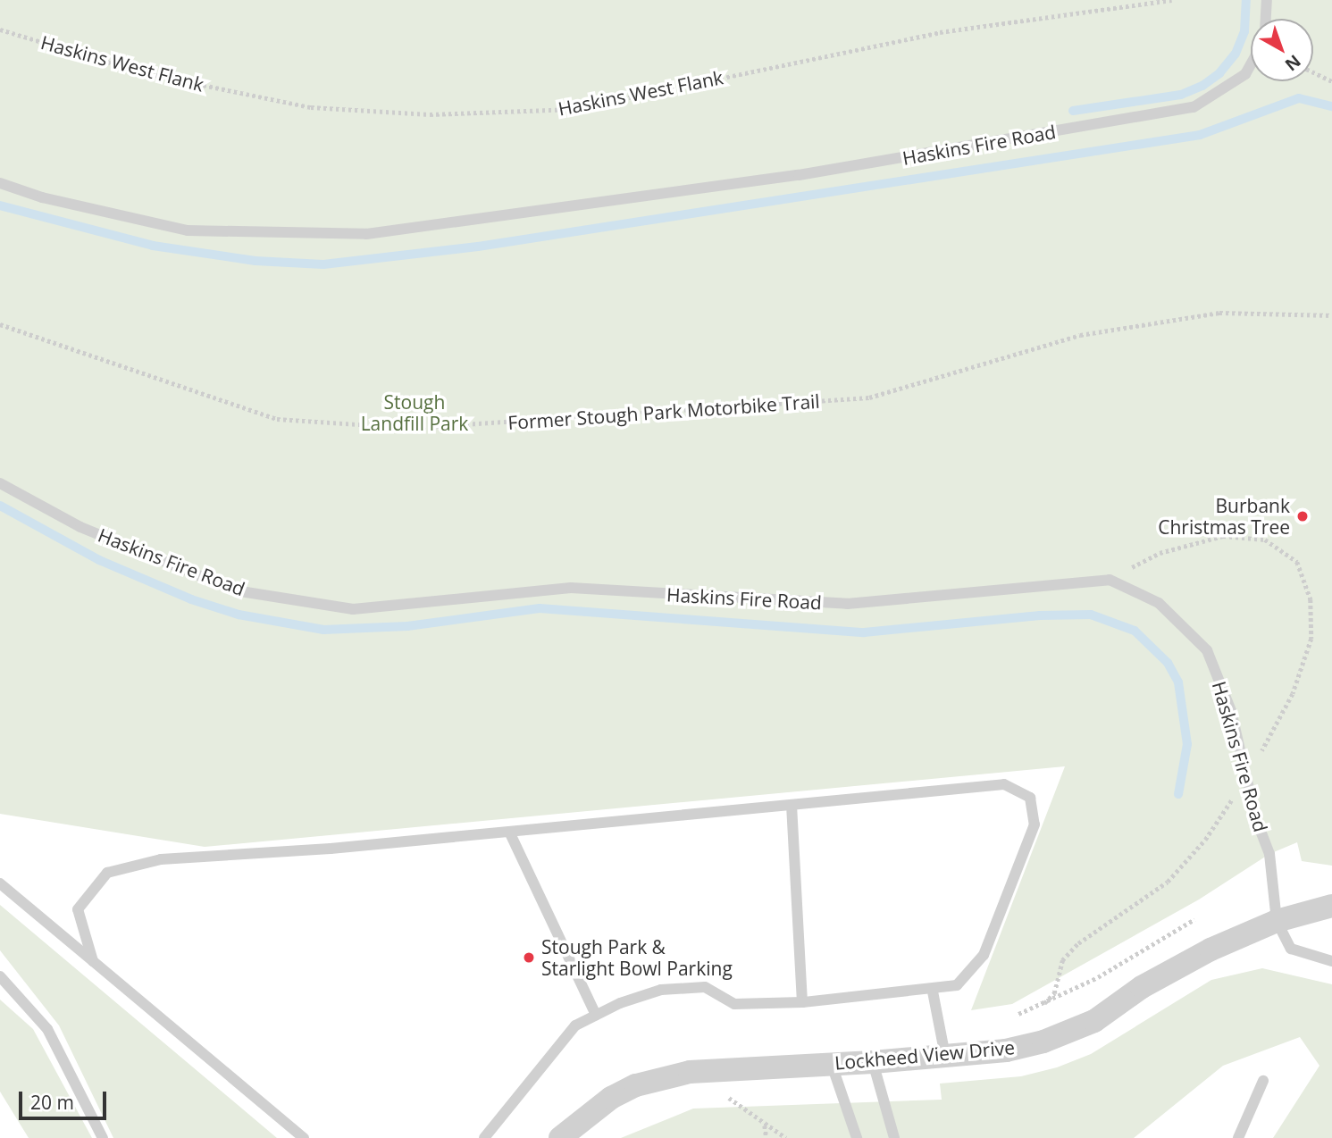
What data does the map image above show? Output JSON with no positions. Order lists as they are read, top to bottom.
{
  "streets": {
    "street": ["Lockheed View Drive"],
    "lane": ["Haskins Fire Road"],
    "path": ["Haskins West Flank", "Former Stough Park Motorbike Trail"]
  },
  "crossings": [
    ["Haskins Fire Road", "Lockheed View Drive"]
  ],
  "parks": ["Stough Landfill Park"],
  "places": ["Burbank Christmas Tree", "Stough Park & Starlight Bowl Parking"],
  "scale_bar": "20 m",
  "north": "bottom right"
}
